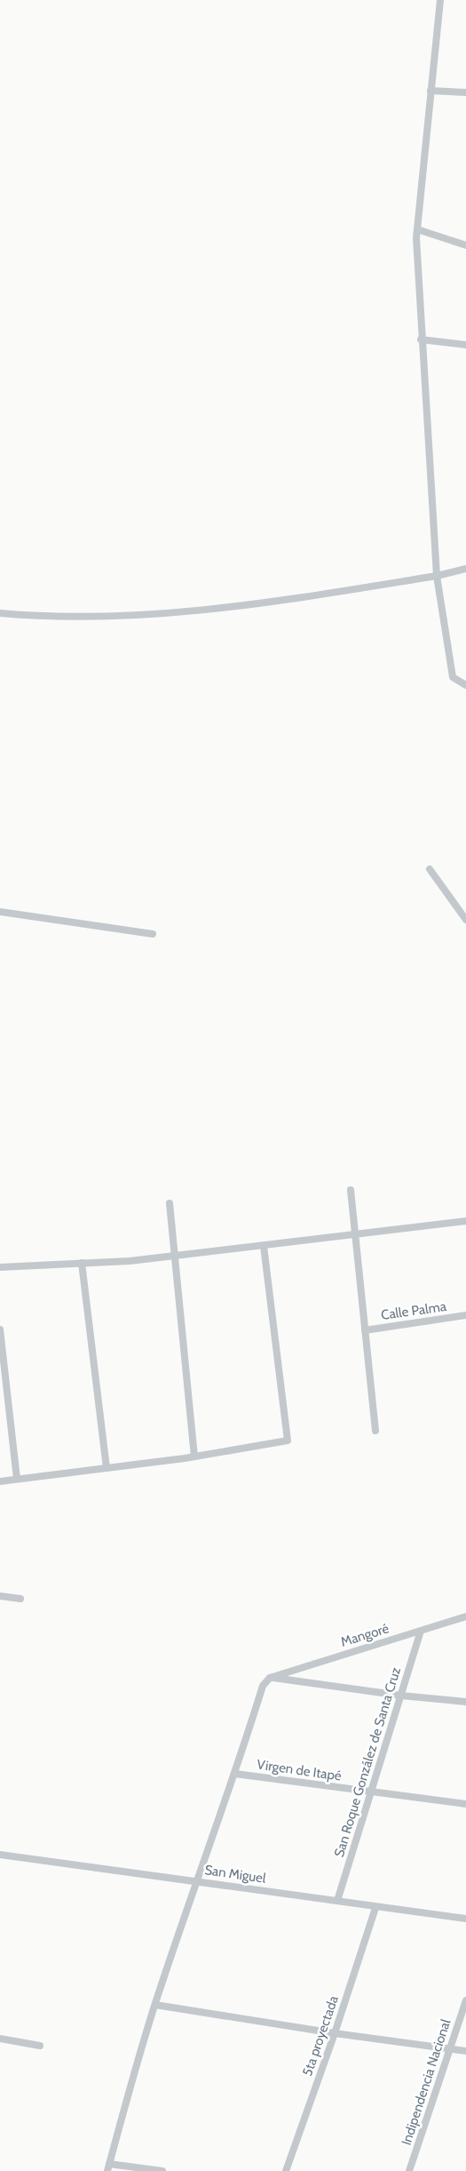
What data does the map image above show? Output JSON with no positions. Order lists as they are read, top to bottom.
{
  "streets": {
    "street": [
      "Calle Palma",
      "Mangoré",
      "San Roque González de Santa Cruz",
      "Virgen de Itapé",
      "San Miguel",
      "5ta proyectada",
      "Indipendencia Nacional"
    ]
  },
  "crossings": [
    ["Mangoré", "San Roque González de Santa Cruz"],
    ["San Roque González de Santa Cruz", "Virgen de Itapé"],
    ["San Roque González de Santa Cruz", "San Miguel"],
    ["San Miguel", "5ta proyectada"]
  ]
}
